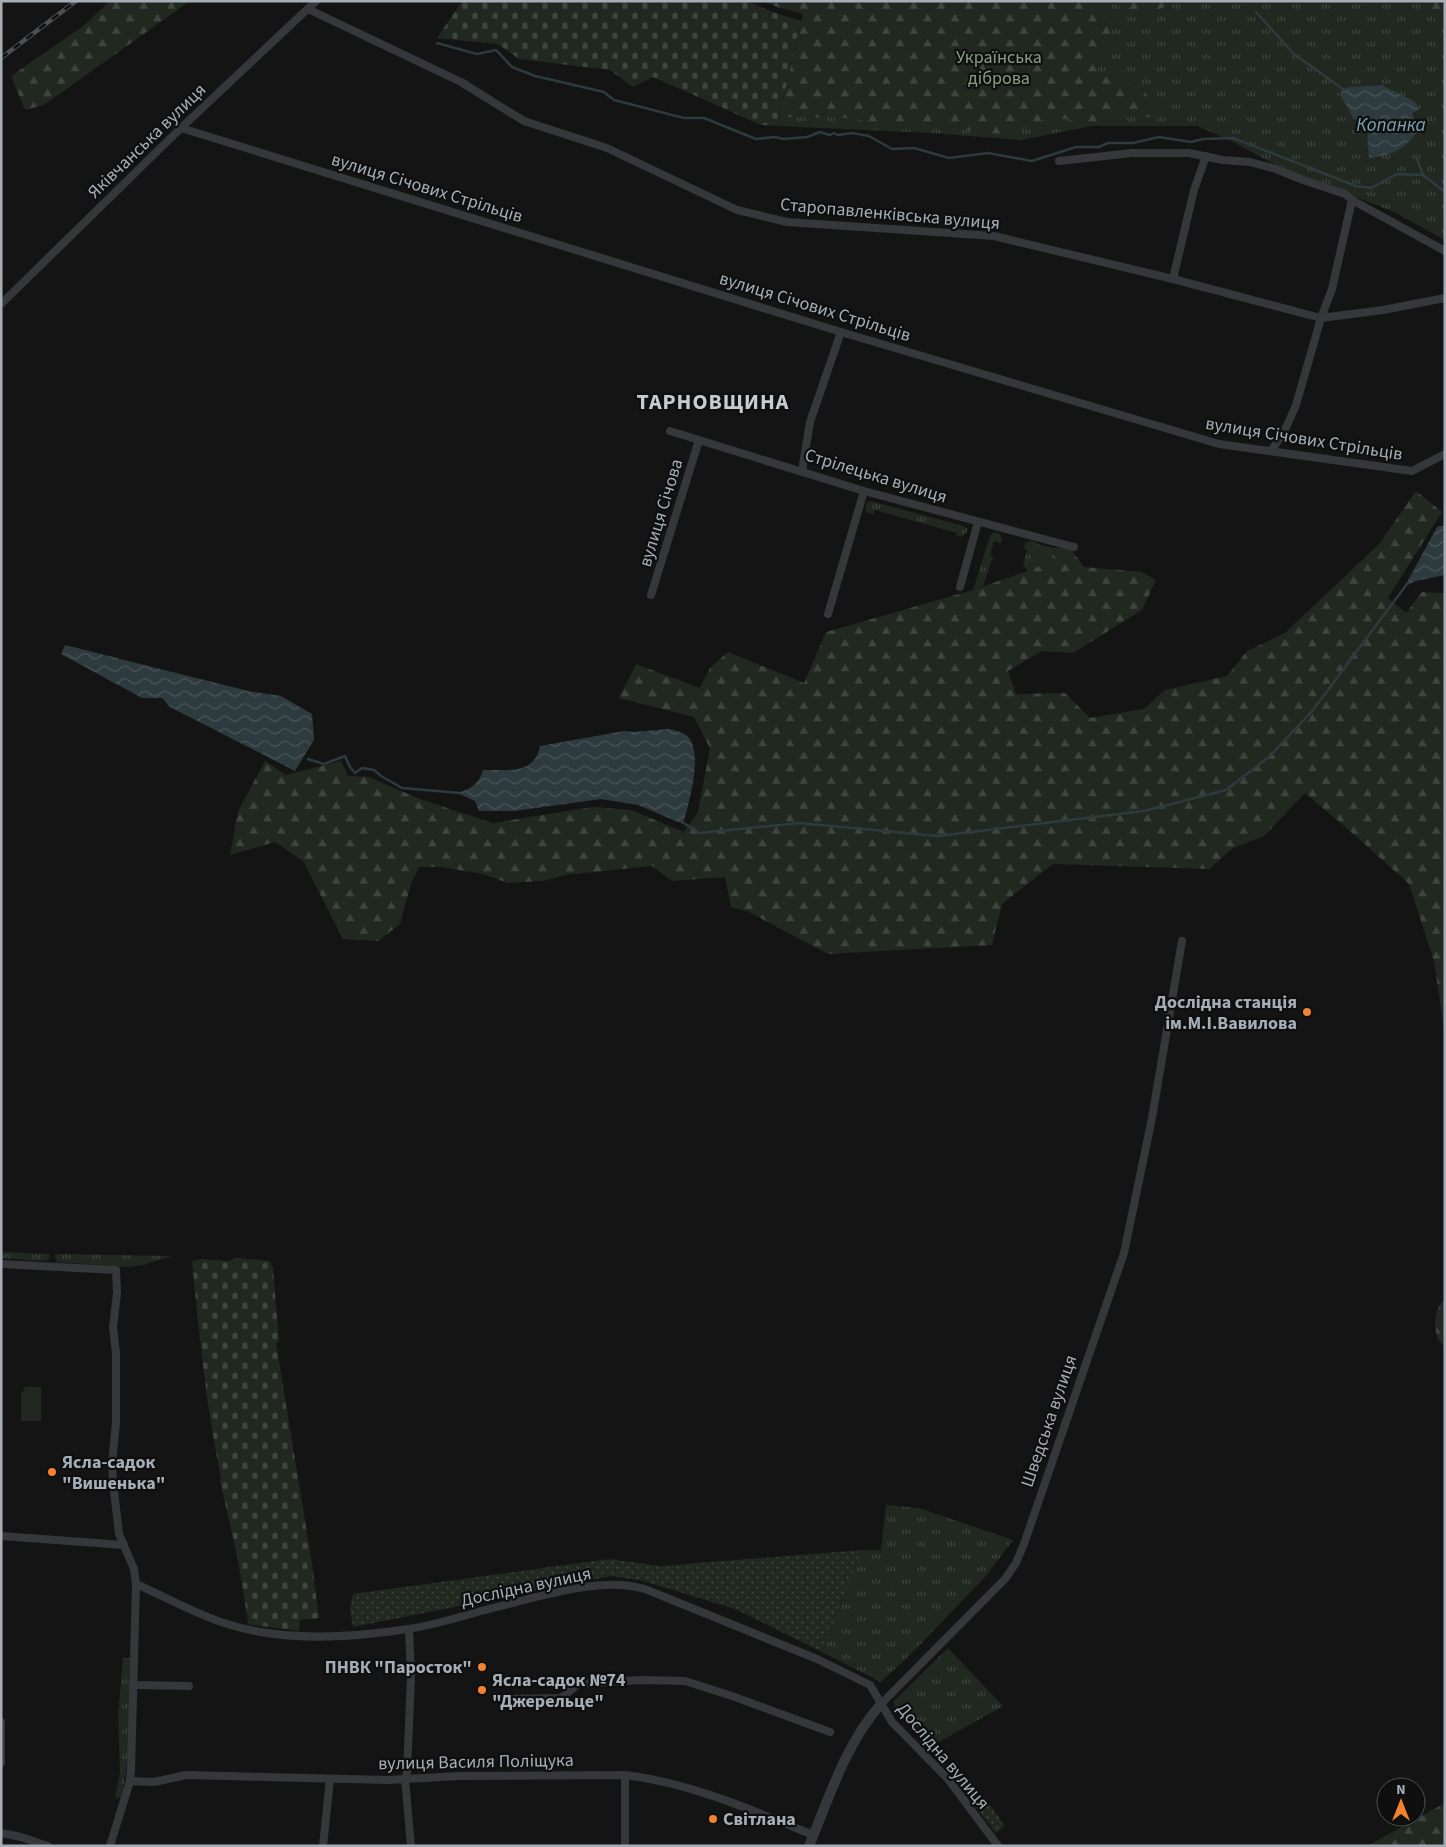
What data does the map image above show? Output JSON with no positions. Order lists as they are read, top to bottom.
{
  "streets": {
    "street": [
      "Яківчанська вулиця",
      "вулиця Січових Стрільців",
      "Старопавленківська вулиця",
      "Стрілецька вулиця",
      "вулиця Січова",
      "Шведська вулиця",
      "Дослідна вулиця",
      "вулиця Василя Поліщука"
    ]
  },
  "crossings": [
    ["Яківчанська вулиця", "вулиця Січових Стрільців"],
    ["Яківчанська вулиця", "Старопавленківська вулиця"],
    ["Стрілецька вулиця", "вулиця Січова"],
    ["Шведська вулиця", "Дослідна вулиця"],
    ["Шведська вулиця", "вулиця Василя Поліщука"]
  ],
  "districts": ["ТАРНОВЩИНА"],
  "water": ["Копанка"],
  "parks": ["Українська діброва"],
  "places": [
    "Дослідна станція ім.М.І.Вавилова",
    "Ясла-садок \"Вишенька\"",
    "ПНВК \"Паросток\"",
    "Ясла-садок №74 \"Джерельце\"",
    "Світлана"
  ],
  "north": "top"
}
